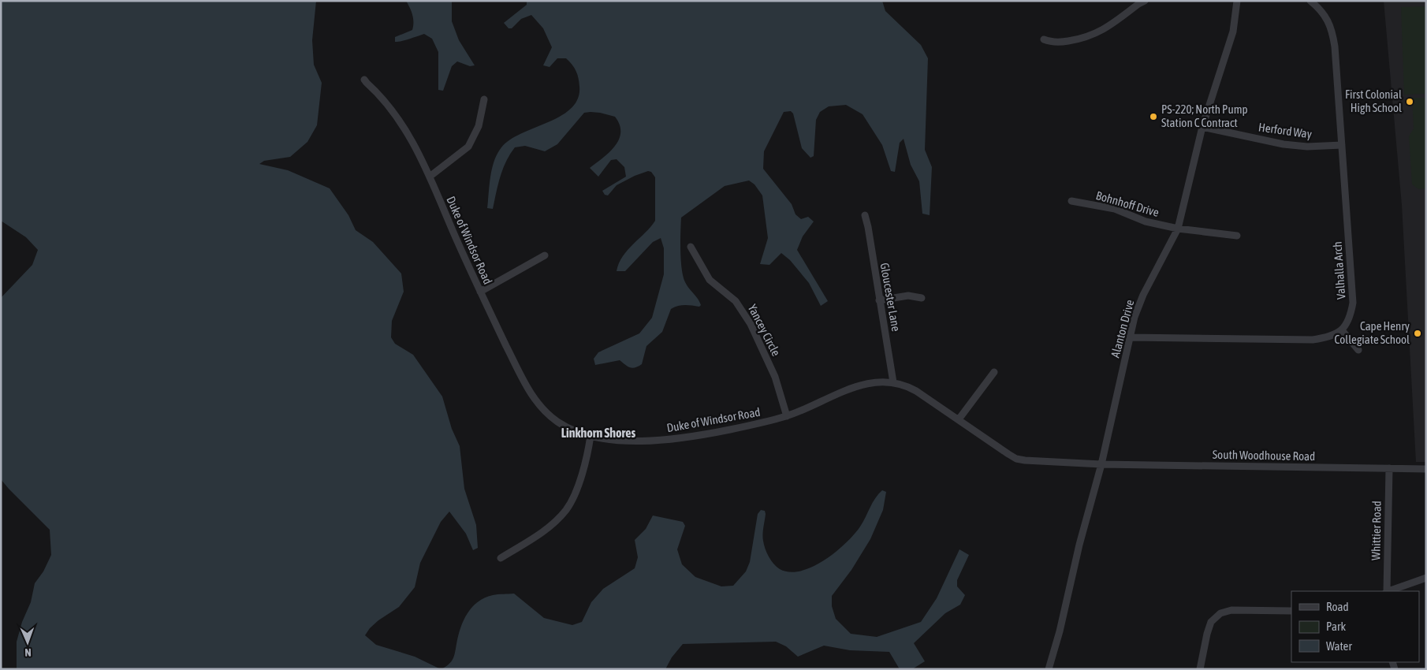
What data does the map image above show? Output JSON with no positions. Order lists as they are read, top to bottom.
{
  "streets": {
    "street": [
      "Herford Way",
      "Bohnhoff Drive",
      "Duke of Windsor Road",
      "Valhalla Arch",
      "Gloucester Lane",
      "Alanton Drive",
      "Yancey Circle",
      "South Woodhouse Road",
      "Whittier Road"
    ]
  },
  "crossings": [
    ["Herford Way", "Valhalla Arch"],
    ["Herford Way", "Alanton Drive"],
    ["Bohnhoff Drive", "Alanton Drive"],
    ["Duke of Windsor Road", "Gloucester Lane"],
    ["Duke of Windsor Road", "Alanton Drive"],
    ["Duke of Windsor Road", "Yancey Circle"],
    ["Duke of Windsor Road", "South Woodhouse Road"],
    ["Alanton Drive", "South Woodhouse Road"],
    ["South Woodhouse Road", "Whittier Road"]
  ],
  "districts": ["Linkhorn Shores"],
  "places": ["First Colonial High School", "PS-220; North Pump Station C Contract", "Cape Henry Collegiate School"],
  "legend": ["Road", "Park", "Water"],
  "north": "bottom"
}
